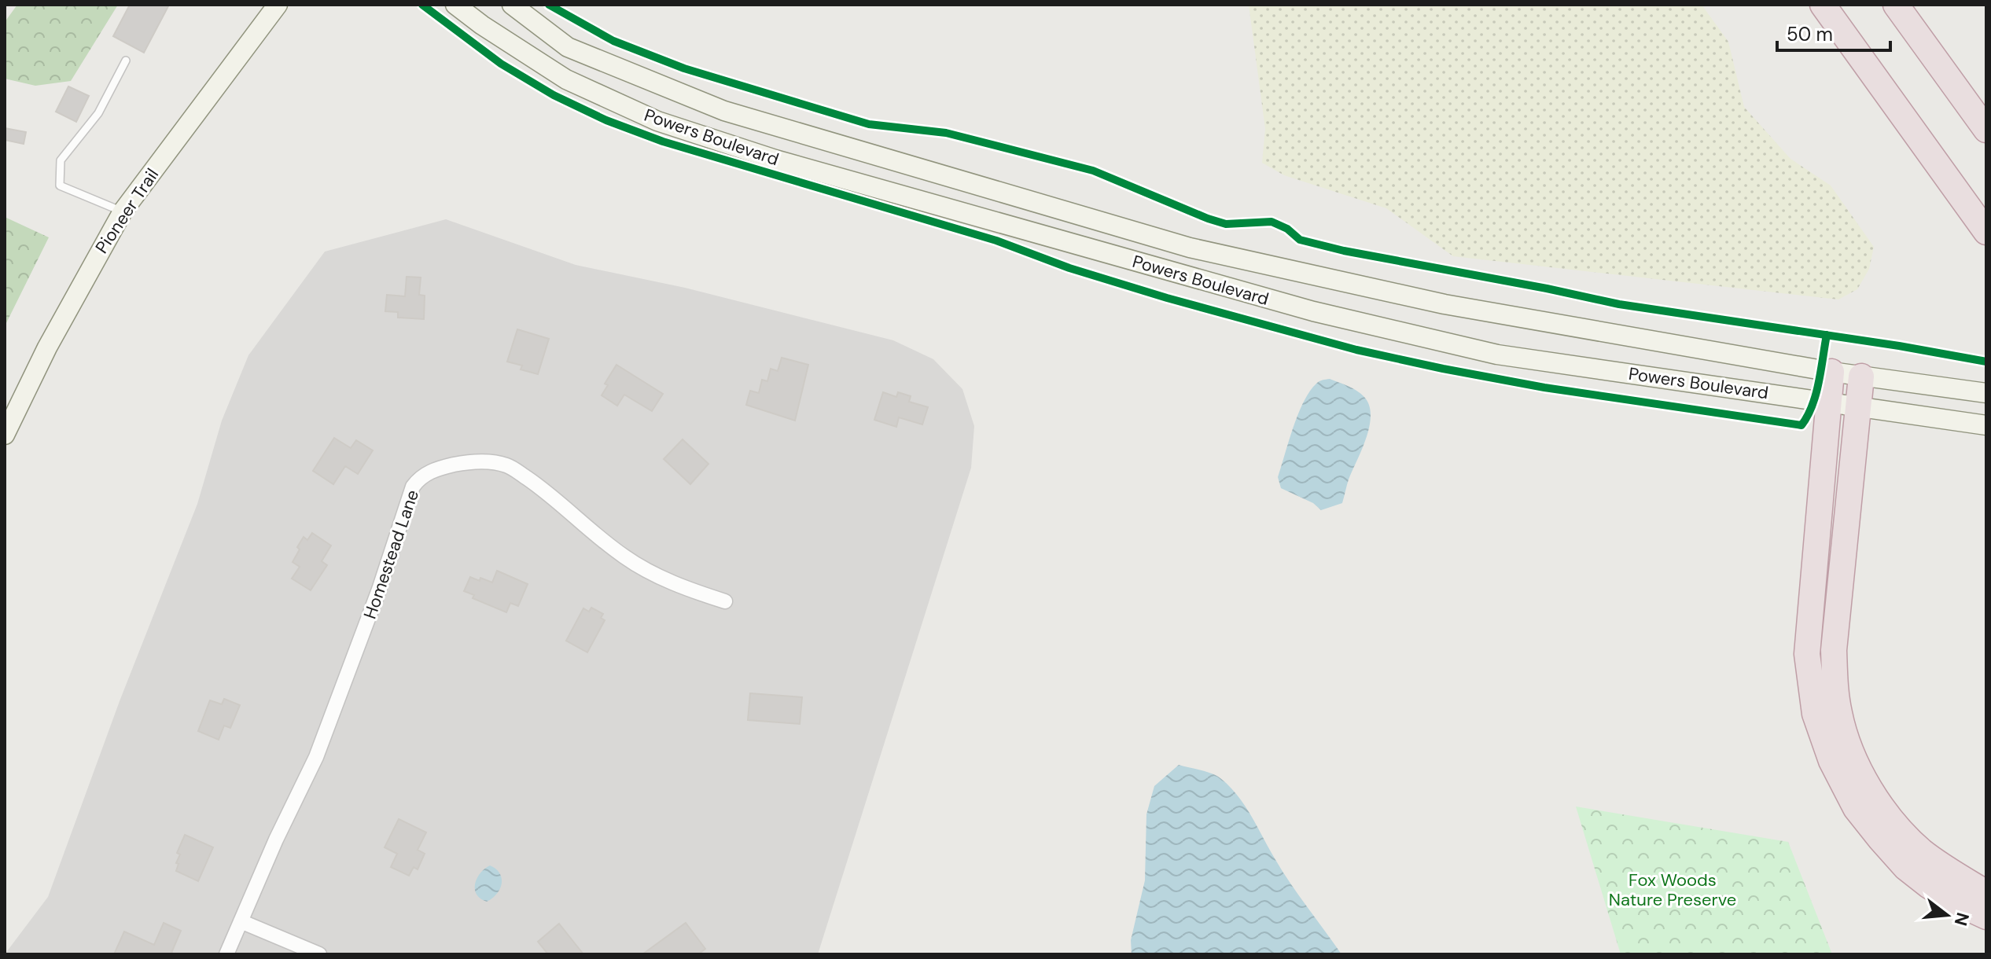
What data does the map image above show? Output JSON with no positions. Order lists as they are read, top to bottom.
{
  "streets": {
    "main road": ["Powers Boulevard", "Pioneer Trail"],
    "street": ["Homestead Lane"]
  },
  "parks": ["Fox Woods Nature Preserve"],
  "scale_bar": "50 m",
  "north": "right"
}
